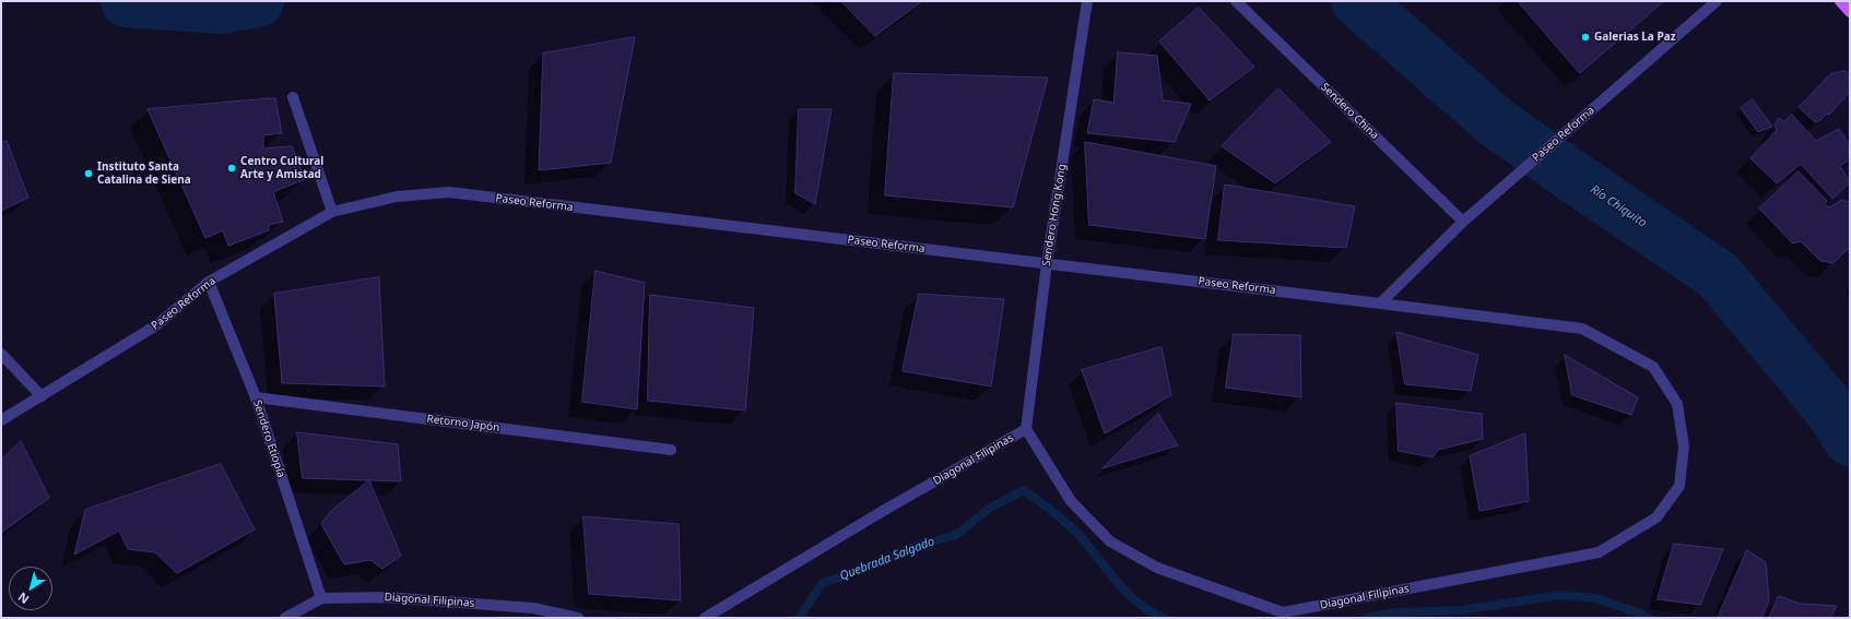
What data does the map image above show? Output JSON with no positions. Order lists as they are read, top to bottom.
{
  "streets": {
    "street": [
      "Sendero China",
      "Paseo Reforma",
      "Sendero Hong Kong",
      "Retorno Japón",
      "Sendero Etiopía",
      "Diagonal Filipinas"
    ]
  },
  "crossings": [
    ["Sendero China", "Paseo Reforma"],
    ["Paseo Reforma", "Sendero Hong Kong"],
    ["Paseo Reforma", "Sendero Etiopía"],
    ["Paseo Reforma", "Diagonal Filipinas"],
    ["Sendero Hong Kong", "Diagonal Filipinas"],
    ["Retorno Japón", "Sendero Etiopía"],
    ["Sendero Etiopía", "Diagonal Filipinas"]
  ],
  "water": ["Río Chiquito", "Quebrada Salgado"],
  "places": ["Galerias La Paz", "Centro Cultural Arte y Amistad", "Instituto Santa Catalina de Siena"],
  "north": "bottom left"
}
